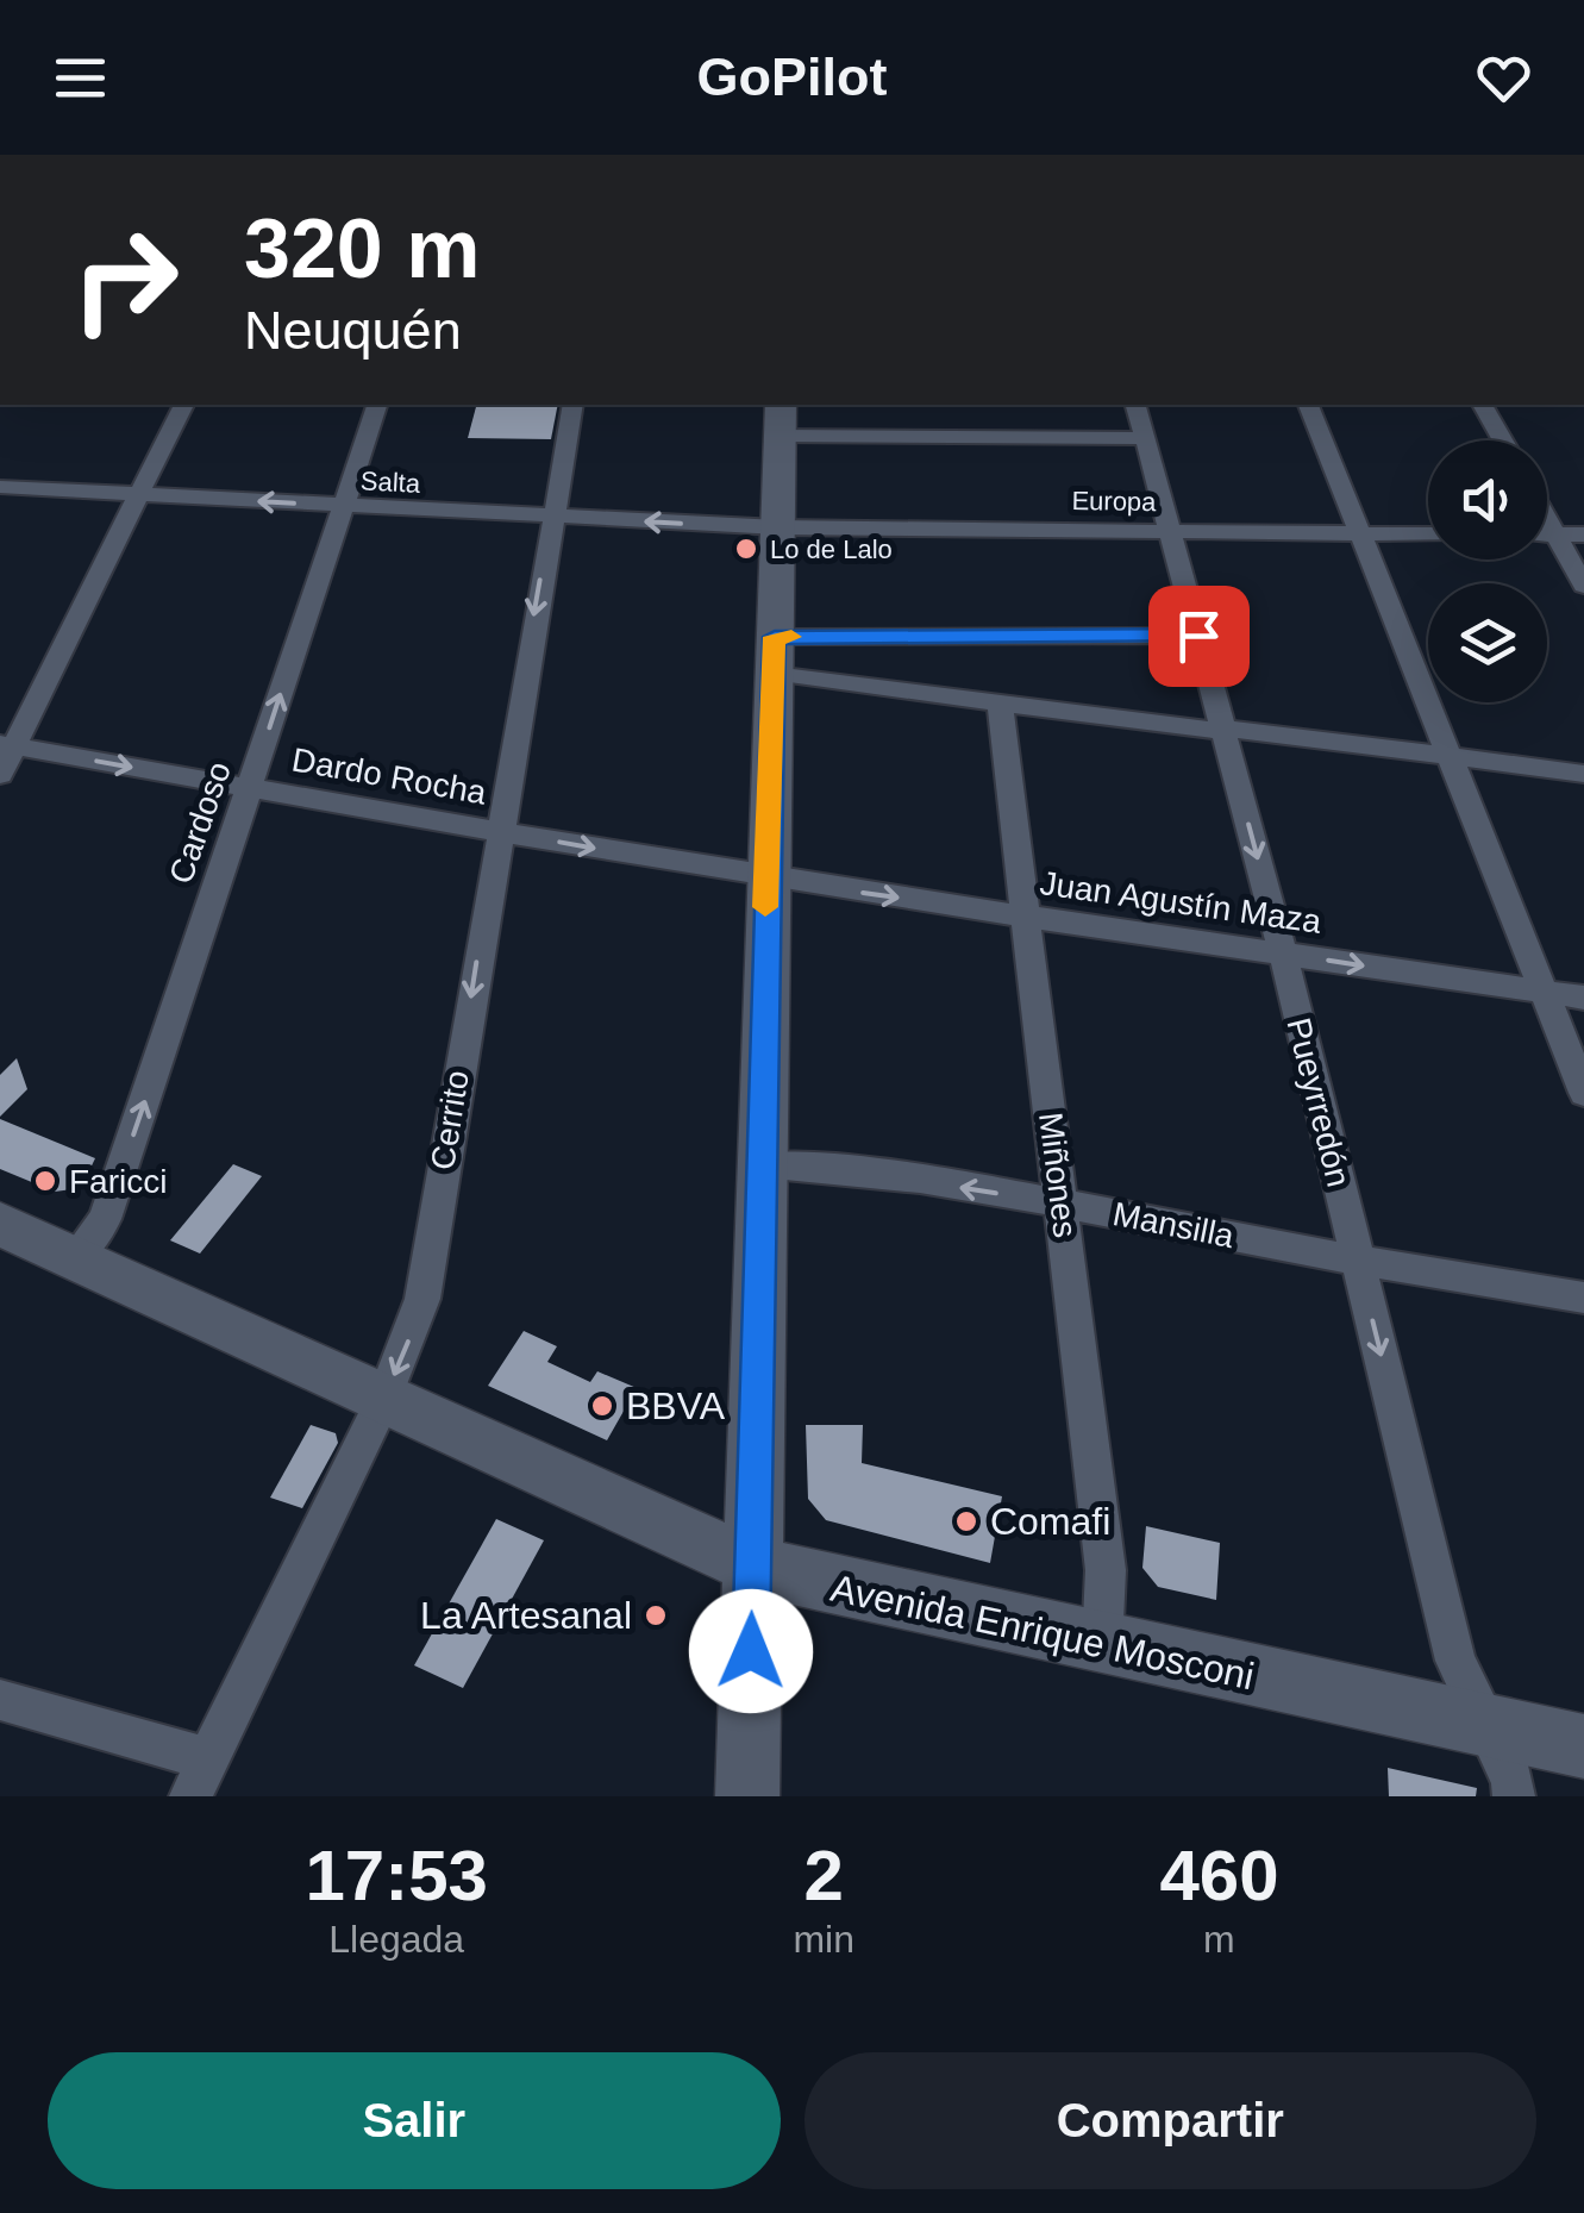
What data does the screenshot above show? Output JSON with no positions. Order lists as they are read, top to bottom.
{
  "streets": {
    "main road": ["Avenida Enrique Mosconi"],
    "street": [
      "Salta",
      "Europa",
      "Dardo Rocha",
      "Cardoso",
      "Juan Agustín Maza",
      "Pueyrredón",
      "Cerrito",
      "Miñones",
      "Mansilla"
    ]
  },
  "crossings": [
    ["Salta", "Europa"],
    ["Salta", "Cardoso"],
    ["Salta", "Cerrito"],
    ["Europa", "Pueyrredón"],
    ["Dardo Rocha", "Cardoso"],
    ["Dardo Rocha", "Juan Agustín Maza"],
    ["Dardo Rocha", "Cerrito"],
    ["Cardoso", "Avenida Enrique Mosconi"],
    ["Juan Agustín Maza", "Pueyrredón"],
    ["Juan Agustín Maza", "Miñones"],
    ["Pueyrredón", "Mansilla"],
    ["Pueyrredón", "Avenida Enrique Mosconi"],
    ["Cerrito", "Avenida Enrique Mosconi"],
    ["Miñones", "Mansilla"],
    ["Miñones", "Avenida Enrique Mosconi"]
  ],
  "one_way": [
    "Salta",
    "Dardo Rocha",
    "Cerrito",
    "Mansilla"
  ],
  "places": [
    "Lo de Lalo",
    "Faricci",
    "BBVA",
    "Comafi",
    "La Artesanal"
  ],
  "page": {
    "header": "GoPilot",
    "turn": ["320 m", "Neuquén"],
    "eta": [
      "17:53",
      "Llegada",
      "2",
      "min",
      "460",
      "m"
    ],
    "buttons": ["Salir", "Compartir"]
  }
}
